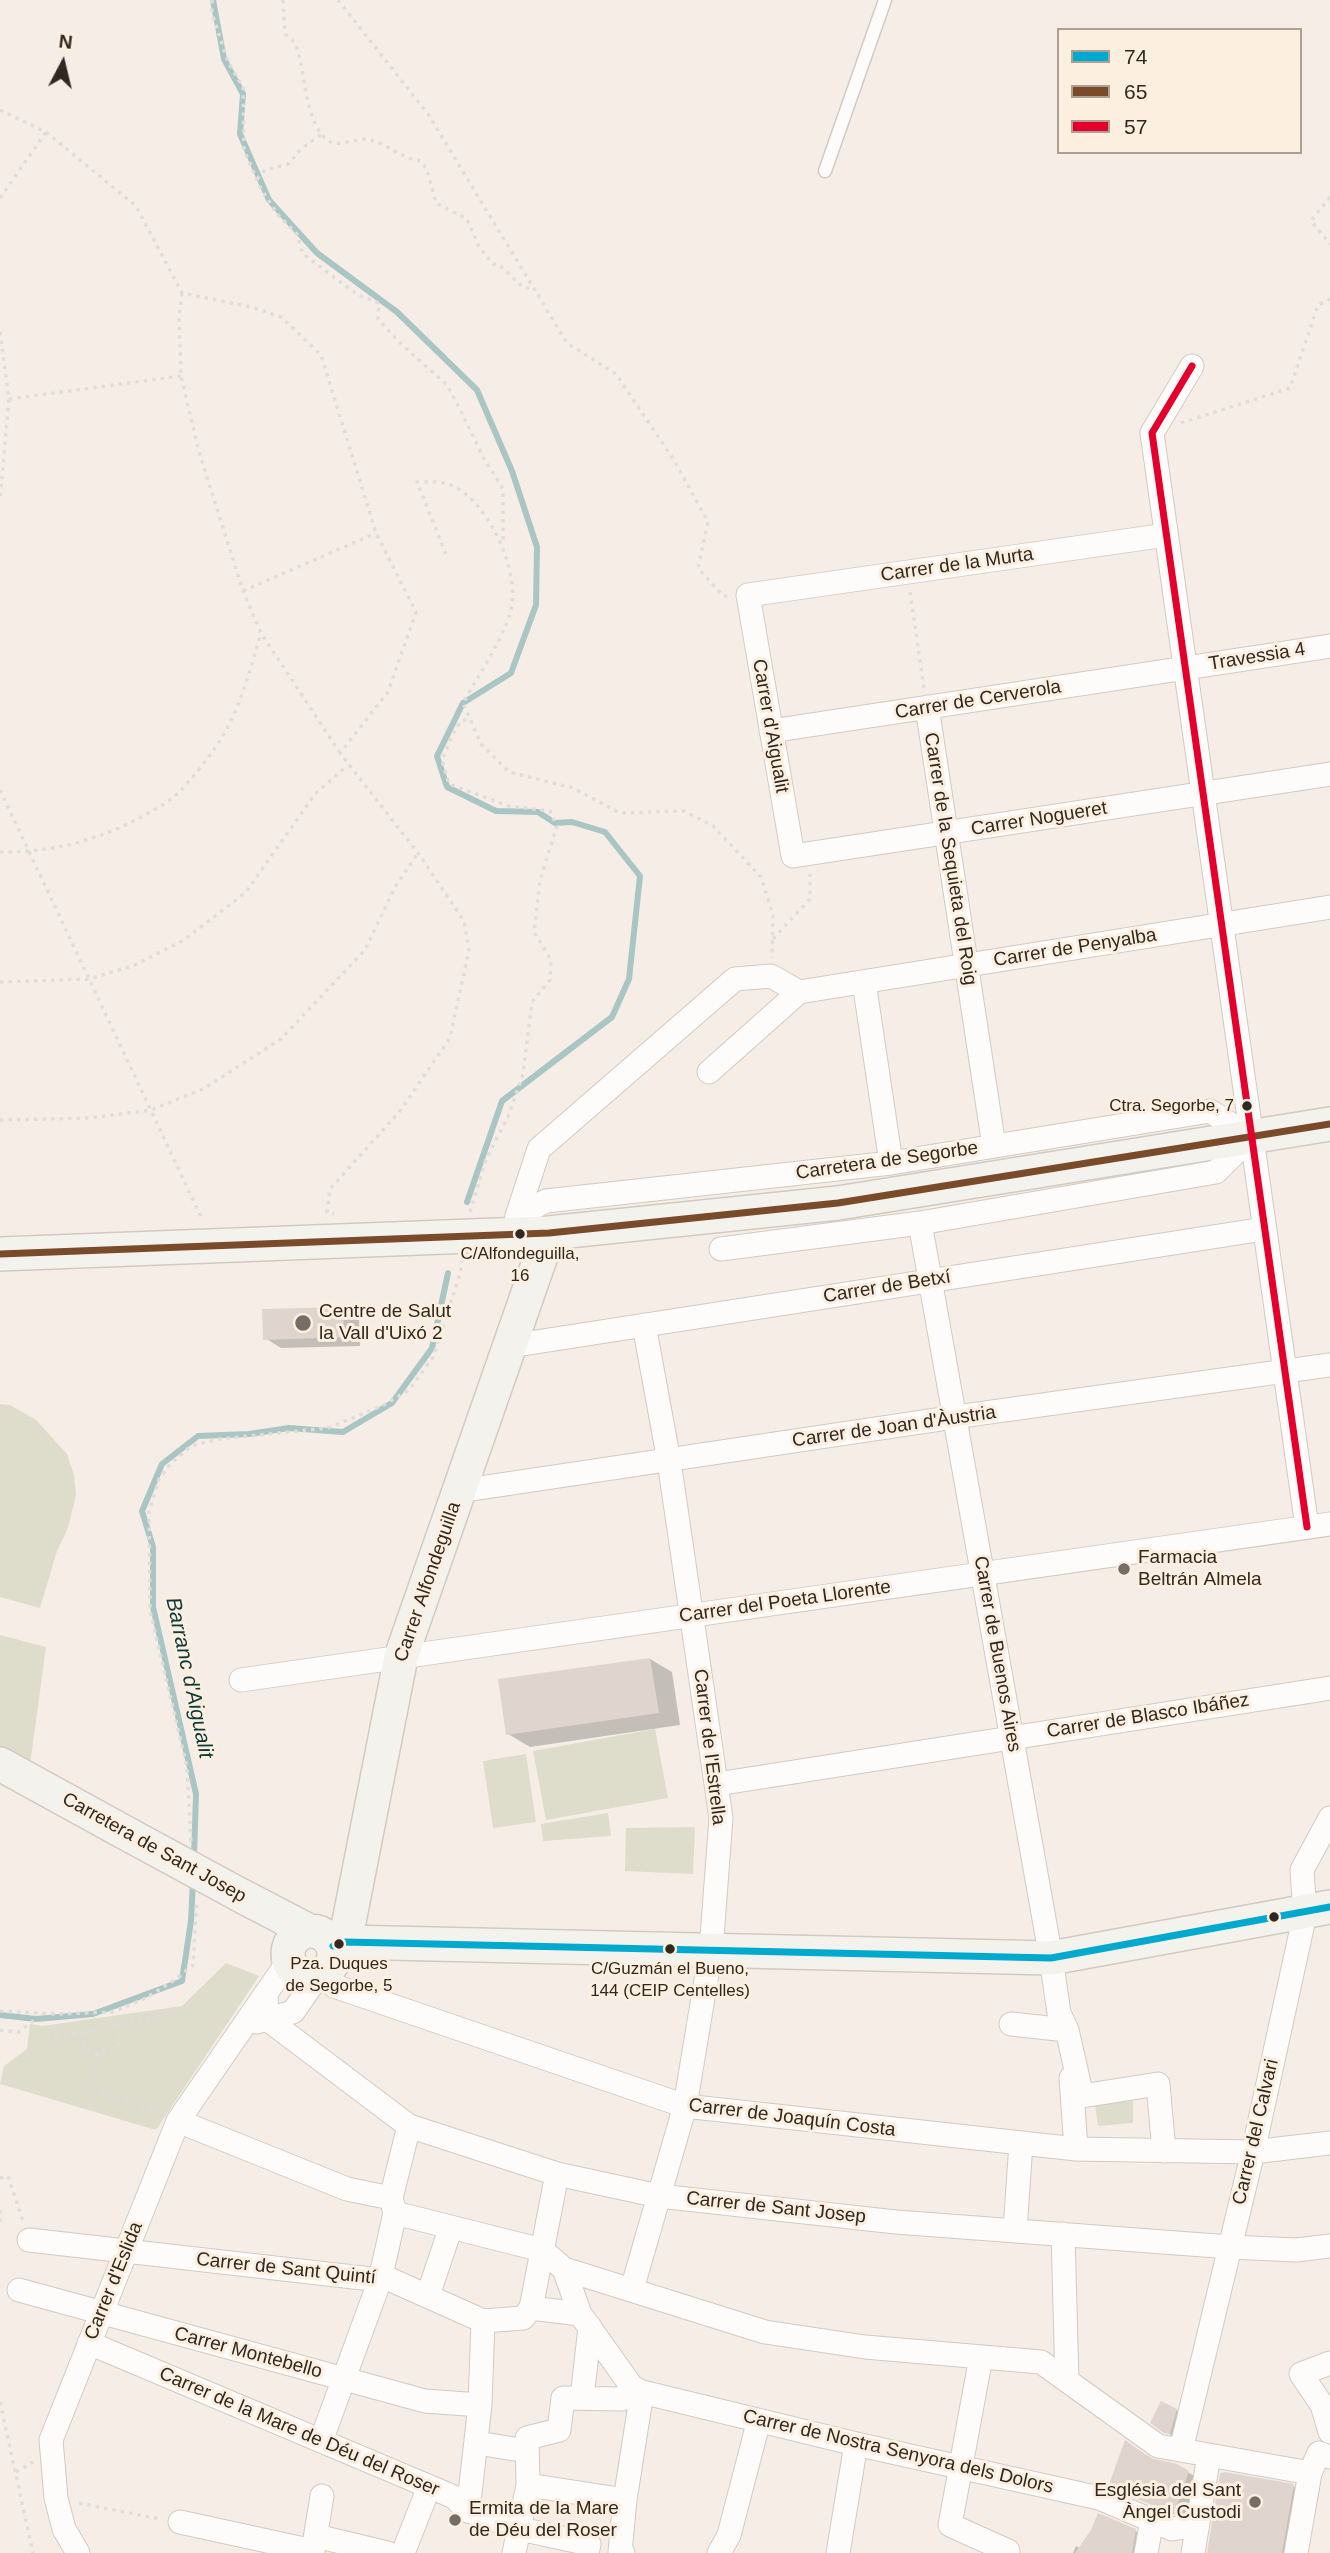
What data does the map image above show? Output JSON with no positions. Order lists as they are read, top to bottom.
{
  "streets": {
    "street": [
      "Carrer de la Murta",
      "Travessia 4",
      "Carrer de Cerverola",
      "Carrer d'Aigualit",
      "Carrer Nogueret",
      "Carrer de la Sequieta del Roig",
      "Carrer de Penyalba",
      "Carretera de Segorbe",
      "Carrer de Betxí",
      "Carrer de Joan d'Àustria",
      "Carrer Alfondeguilla",
      "Carrer del Poeta Llorente",
      "Carrer de Buenos Aires",
      "Carrer de Blasco Ibáñez",
      "Carrer de l'Estrella",
      "Carretera de Sant Josep",
      "Carrer de Joaquín Costa",
      "Carrer del Calvari",
      "Carrer de Sant Josep",
      "Carrer de Sant Quintí",
      "Carrer d'Eslida",
      "Carrer Montebello",
      "Carrer de la Mare de Déu del Roser",
      "Carrer de Nostra Senyora dels Dolors"
    ]
  },
  "crossings": [
    ["Carrer de la Murta", "Carrer d'Aigualit"],
    ["Carrer de la Murta", "Carrer de la Sequieta del Roig"],
    ["Travessia 4", "Carrer de Cerverola"],
    ["Carrer de Cerverola", "Carrer d'Aigualit"],
    ["Carrer de Cerverola", "Carrer de la Sequieta del Roig"],
    ["Carrer d'Aigualit", "Carrer Nogueret"],
    ["Carrer Nogueret", "Carrer de la Sequieta del Roig"],
    ["Carrer de la Sequieta del Roig", "Carrer de Penyalba"],
    ["Carrer de la Sequieta del Roig", "Carretera de Segorbe"],
    ["Carretera de Segorbe", "Carrer Alfondeguilla"],
    ["Carrer de Betxí", "Carrer Alfondeguilla"],
    ["Carrer de Betxí", "Carrer de Buenos Aires"],
    ["Carrer de Betxí", "Carrer de l'Estrella"],
    ["Carrer de Joan d'Àustria", "Carrer Alfondeguilla"],
    ["Carrer de Joan d'Àustria", "Carrer de Buenos Aires"],
    ["Carrer de Joan d'Àustria", "Carrer de l'Estrella"],
    ["Carrer Alfondeguilla", "Carrer del Poeta Llorente"],
    ["Carrer Alfondeguilla", "Carretera de Sant Josep"],
    ["Carrer Alfondeguilla", "Carrer de Joaquín Costa"],
    ["Carrer del Poeta Llorente", "Carrer de Buenos Aires"],
    ["Carrer del Poeta Llorente", "Carrer de l'Estrella"],
    ["Carrer de Buenos Aires", "Carrer de Blasco Ibáñez"],
    ["Carrer de Blasco Ibáñez", "Carrer de l'Estrella"],
    ["Carrer de l'Estrella", "Carrer de Joaquín Costa"],
    ["Carrer de l'Estrella", "Carrer de Sant Josep"],
    ["Carretera de Sant Josep", "Carrer de Joaquín Costa"],
    ["Carrer del Calvari", "Carrer de Sant Josep"],
    ["Carrer de Sant Quintí", "Carrer d'Eslida"],
    ["Carrer d'Eslida", "Carrer Montebello"],
    ["Carrer d'Eslida", "Carrer de la Mare de Déu del Roser"]
  ],
  "water": ["Barranc d'Aigualit"],
  "places": [
    "Ctra. Segorbe, 7",
    "C/Alfondeguilla, 16",
    "Centre de Salut la Vall d'Uixó 2",
    "Farmacia Beltrán Almela",
    "Pza. Duques de Segorbe, 5",
    "C/Guzmán el Bueno, 144 (CEIP Centelles)",
    "Església del Sant Àngel Custodi",
    "Ermita de la Mare de Déu del Roser"
  ],
  "lines": ["transit line 57", "transit line 65", "transit line 74"],
  "legend": ["74", "65", "57"],
  "north": "top"
}
